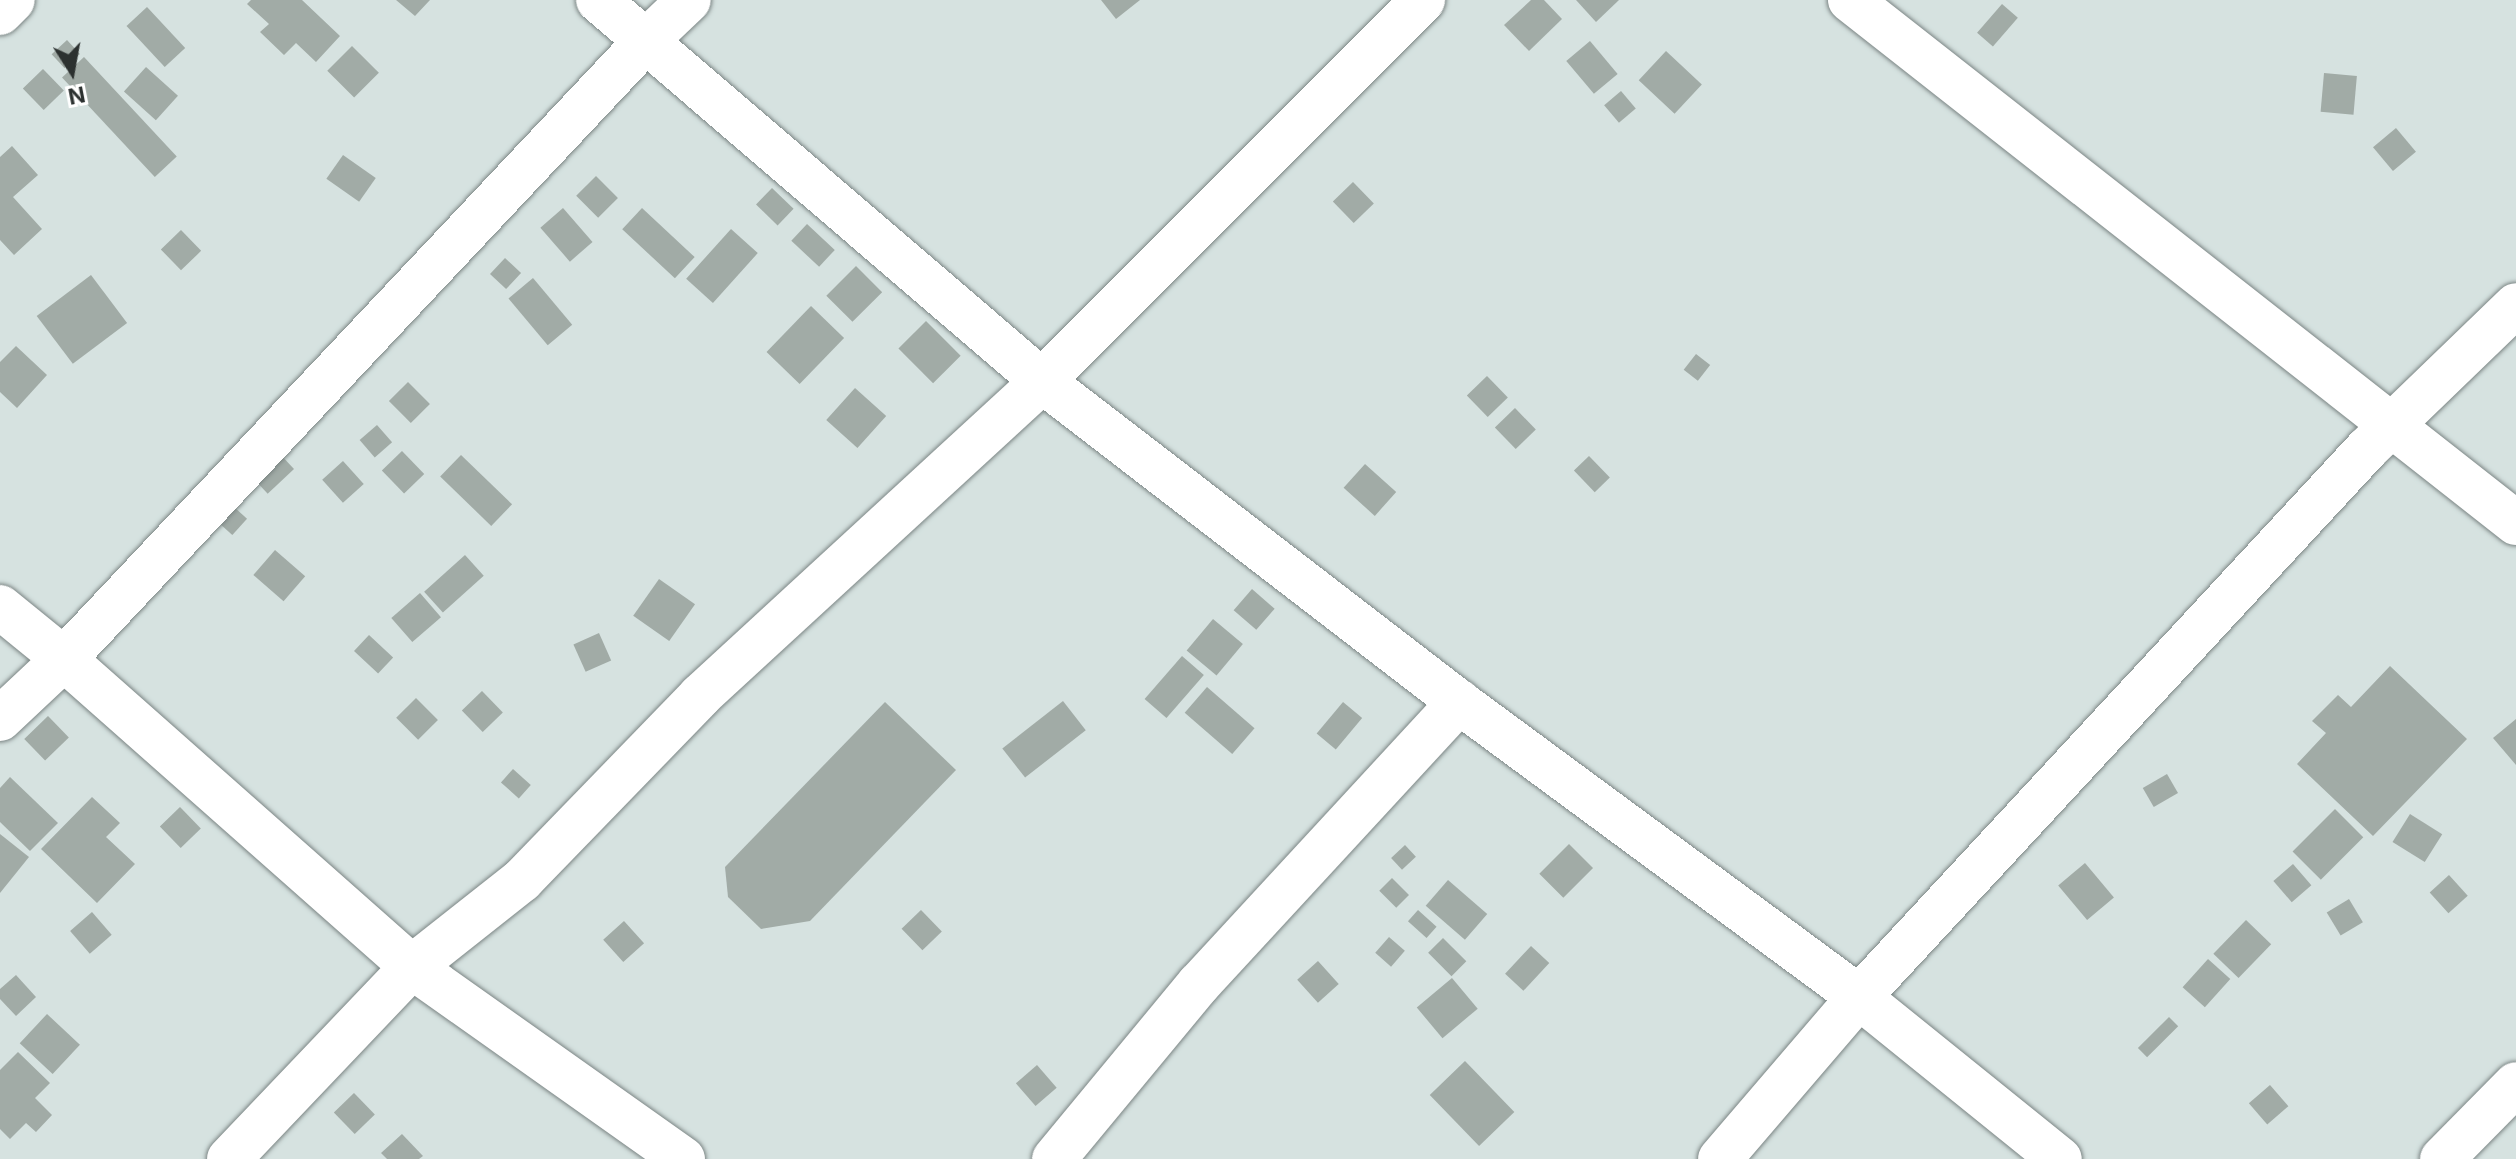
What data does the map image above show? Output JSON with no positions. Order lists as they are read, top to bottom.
{
  "north": "bottom"
}
